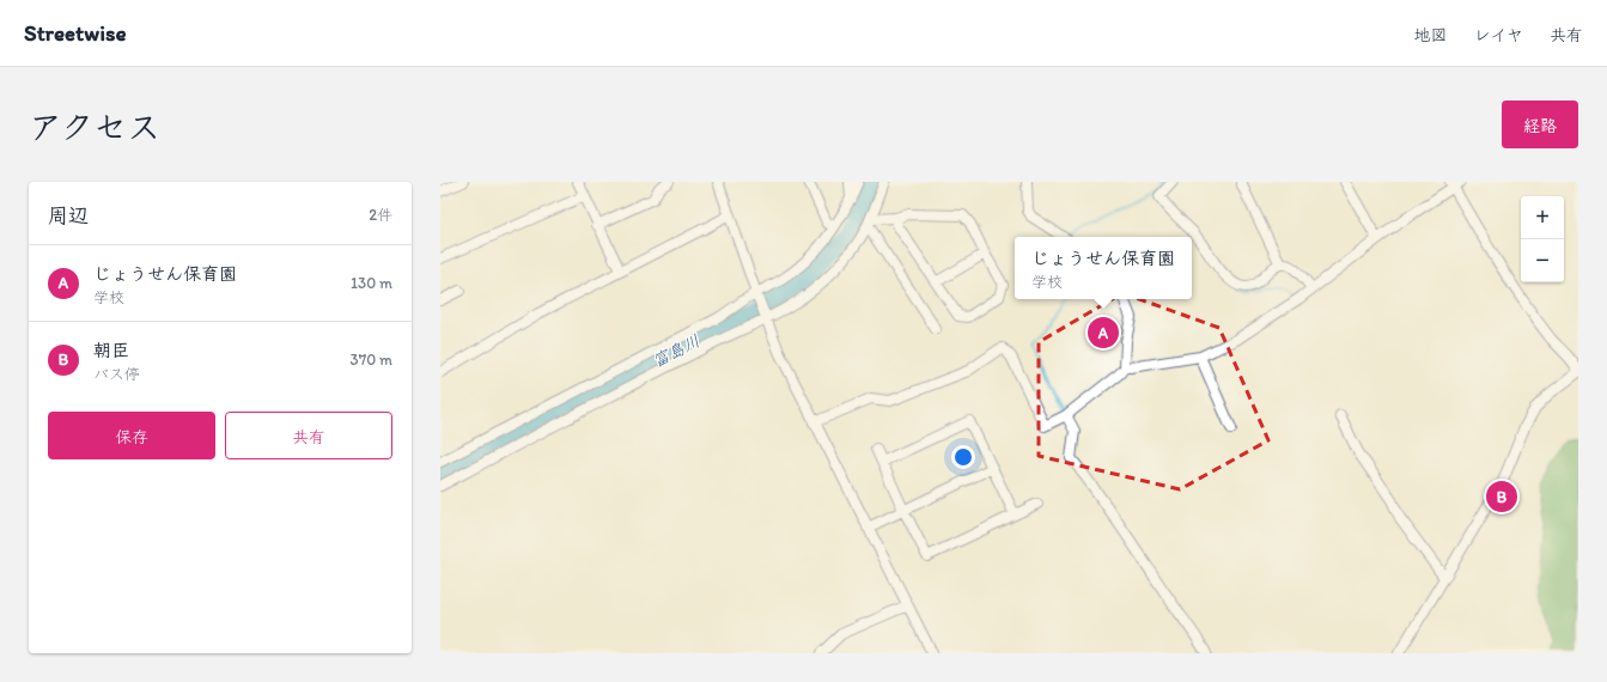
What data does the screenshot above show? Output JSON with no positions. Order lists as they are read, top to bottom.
{
  "water": ["富島川"],
  "page": {
    "header": "Streetwise",
    "nav": ["地図", "レイヤ", "共有"],
    "title": "アクセス",
    "buttons": [
      "経路",
      ["保存", "共有"]
    ],
    "heading": ["周辺", "2件"],
    "map_buttons": ["+", "−"],
    "popup": ["じょうせん保育園", "学校"],
    "list": [
      {
        "mark": "A",
        "name": "じょうせん保育園",
        "note": "学校",
        "value": "130 m"
      },
      {
        "mark": "B",
        "name": "朝臣",
        "note": "バス停",
        "value": "370 m"
      }
    ],
    "pins": ["A", "B"]
  }
}
